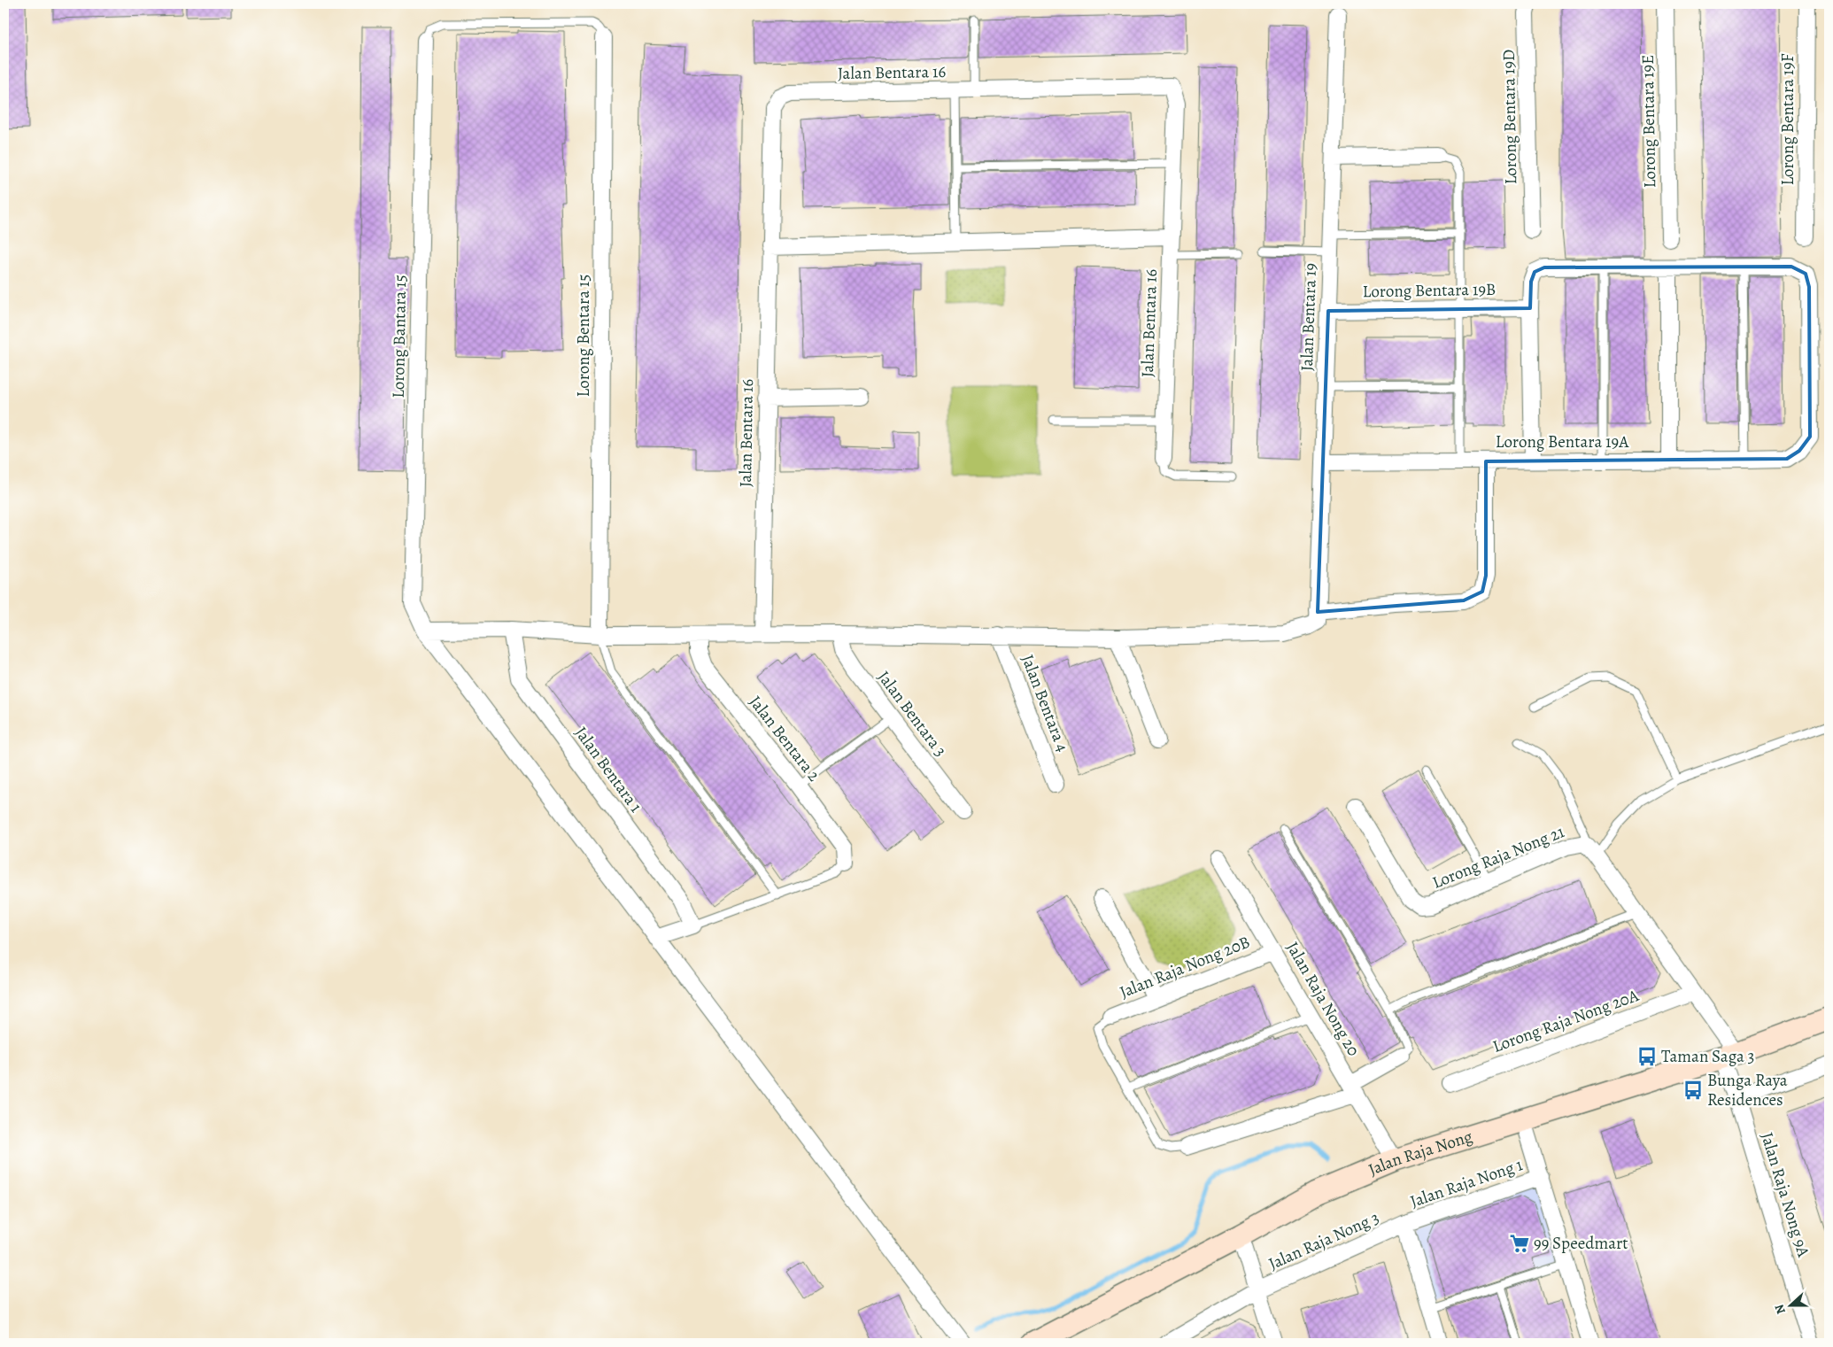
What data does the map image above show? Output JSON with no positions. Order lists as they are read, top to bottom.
{
  "streets": {
    "main road": ["Jalan Raja Nong"],
    "street": [
      "Jalan Bentara 16",
      "Lorong Bentara 19D",
      "Lorong Bentara 19F",
      "Lorong Bentara 19E",
      "Lorong Bentara 19B",
      "Jalan Bentara 19",
      "Lorong Bentara 15",
      "Lorong Bantara 15",
      "Lorong Bentara 19A",
      "Jalan Bentara 4",
      "Jalan Bentara 3",
      "Jalan Bentara 2",
      "Jalan Bentara 1",
      "Lorong Raja Nong 21",
      "Jalan Raja Nong 20B",
      "Jalan Raja Nong 20",
      "Lorong Raja Nong 20A",
      "Jalan Raja Nong 1",
      "Jalan Raja Nong 9A",
      "Jalan Raja Nong 3"
    ]
  },
  "crossings": [
    ["Lorong Bentara 19B", "Jalan Bentara 19"],
    ["Jalan Bentara 19", "Lorong Bentara 19A"],
    ["Lorong Raja Nong 21", "Lorong Raja Nong 20A"],
    ["Lorong Raja Nong 21", "Jalan Raja Nong"],
    ["Lorong Raja Nong 21", "Jalan Raja Nong 9A"],
    ["Jalan Raja Nong 20B", "Jalan Raja Nong 20"],
    ["Jalan Raja Nong 20", "Jalan Raja Nong"],
    ["Jalan Raja Nong", "Jalan Raja Nong 9A"],
    ["Jalan Raja Nong 1", "Jalan Raja Nong 3"]
  ],
  "places": {
    "bus stop": ["Taman Saga 3", "Bunga Raya Residences"],
    "supermarket": ["99 Speedmart"]
  },
  "north": "left"
}
